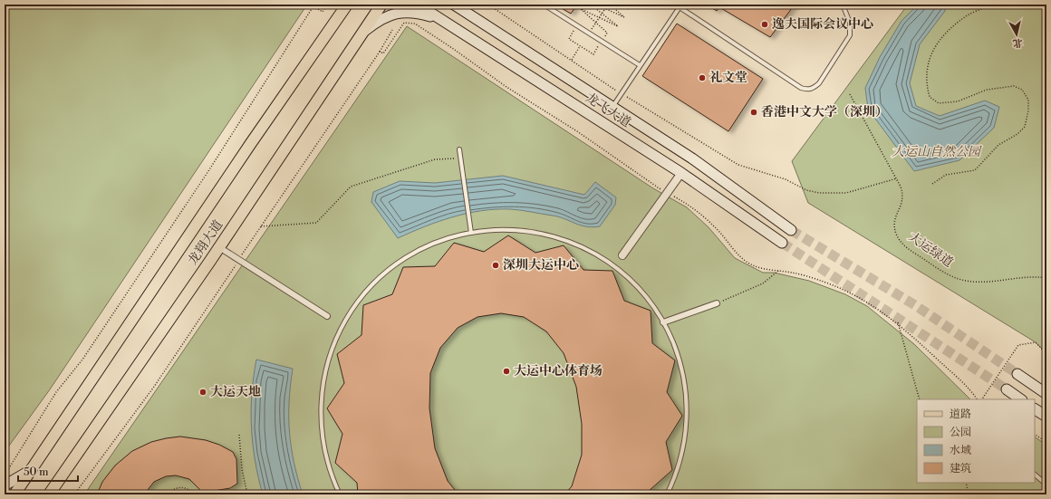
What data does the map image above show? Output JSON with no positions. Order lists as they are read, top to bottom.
{
  "streets": {
    "main road": ["龙飞大道", "龙翔大道"],
    "path": ["大运绿道"]
  },
  "parks": ["大运山自然公园"],
  "places": [
    "逸夫国际会议中心",
    "礼文堂",
    "香港中文大学（深圳）",
    "深圳大运中心",
    "大运中心体育场",
    "大运天地"
  ],
  "legend": [
    "道路",
    "公园",
    "水域",
    "建筑"
  ],
  "scale_bar": "50 m",
  "north": "bottom"
}
